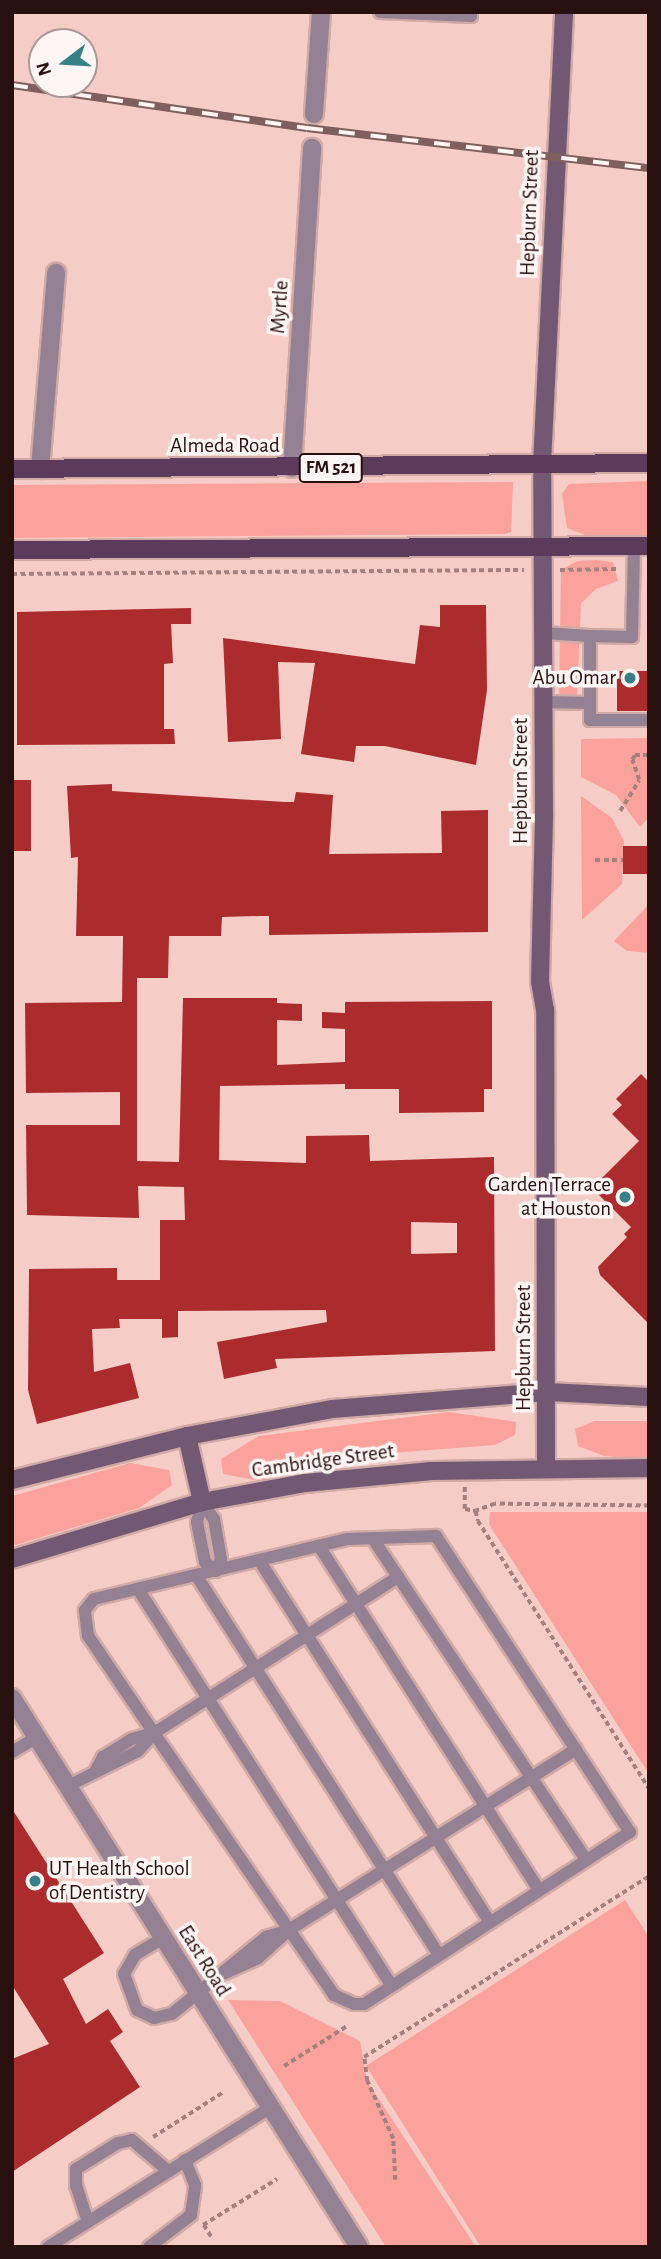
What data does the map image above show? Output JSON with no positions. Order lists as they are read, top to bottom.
{
  "streets": {
    "main road": ["Almeda Road", "FM 521"],
    "street": [
      "Hepburn Street",
      "Myrtle",
      "Cambridge Street",
      "East Road"
    ]
  },
  "crossings": [
    ["Hepburn Street", "Almeda Road"],
    ["Hepburn Street", "Cambridge Street"],
    ["Myrtle", "Almeda Road"]
  ],
  "places": ["Abu Omar", "Garden Terrace at Houston", "UT Health School of Dentistry"],
  "north": "left"
}
